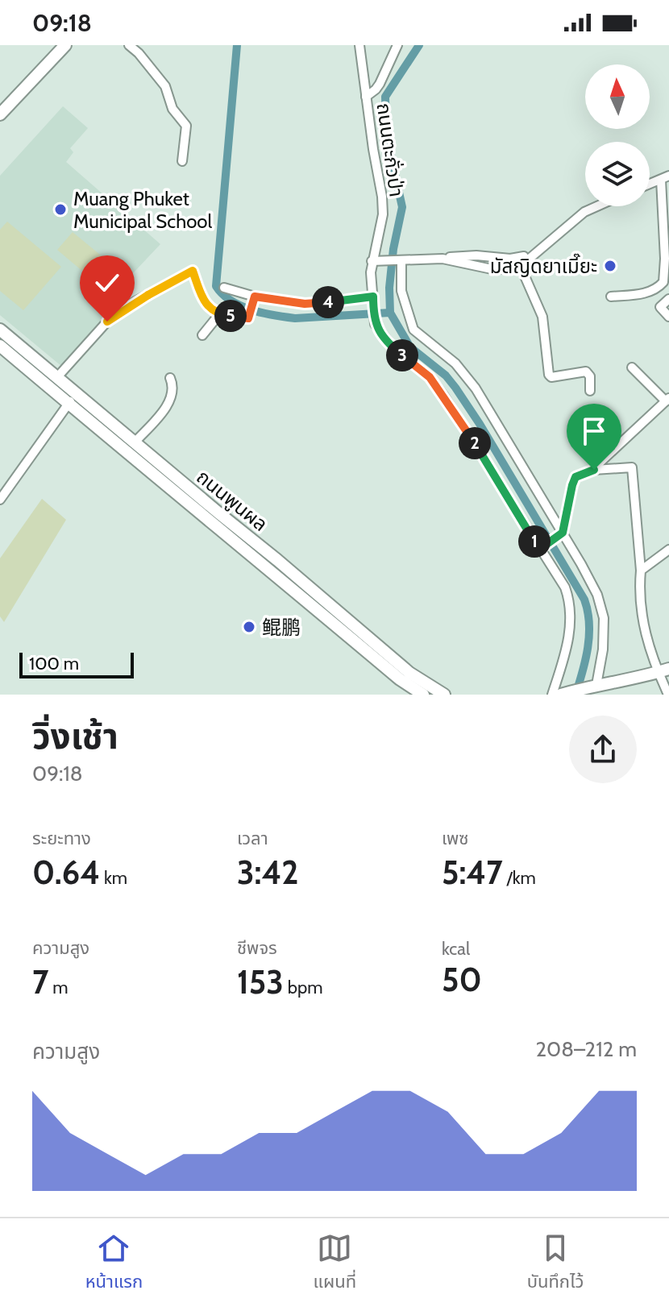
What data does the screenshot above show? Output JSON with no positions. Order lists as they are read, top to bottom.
{
  "streets": {
    "main road": ["ถนนพูนผล"],
    "street": ["ถนนตะกั่วป่า"]
  },
  "places": ["Muang Phuket Municipal School", "มัสญิดยาเมี๊ยะ", "鲲鹏"],
  "scale_bar": "100 m",
  "north": "top",
  "page": {
    "status": "09:18",
    "pins": [
      "4",
      "5",
      "3",
      "2",
      "1"
    ],
    "scale": "100 m",
    "heading": ["วิ่งเช้า", "09:18"],
    "stats": [
      ["ระยะทาง", "0.64 km"],
      ["เวลา", "3:42"],
      ["เพซ", "5:47 /km"],
      ["ความสูง", "7 m"],
      ["ชีพจร", "153 bpm"],
      ["kcal", "50"]
    ],
    "chart": ["ความสูง", "208–212 m"],
    "tabs": ["หน้าแรก", "แผนที่", "บันทึกไว้"]
  }
}
